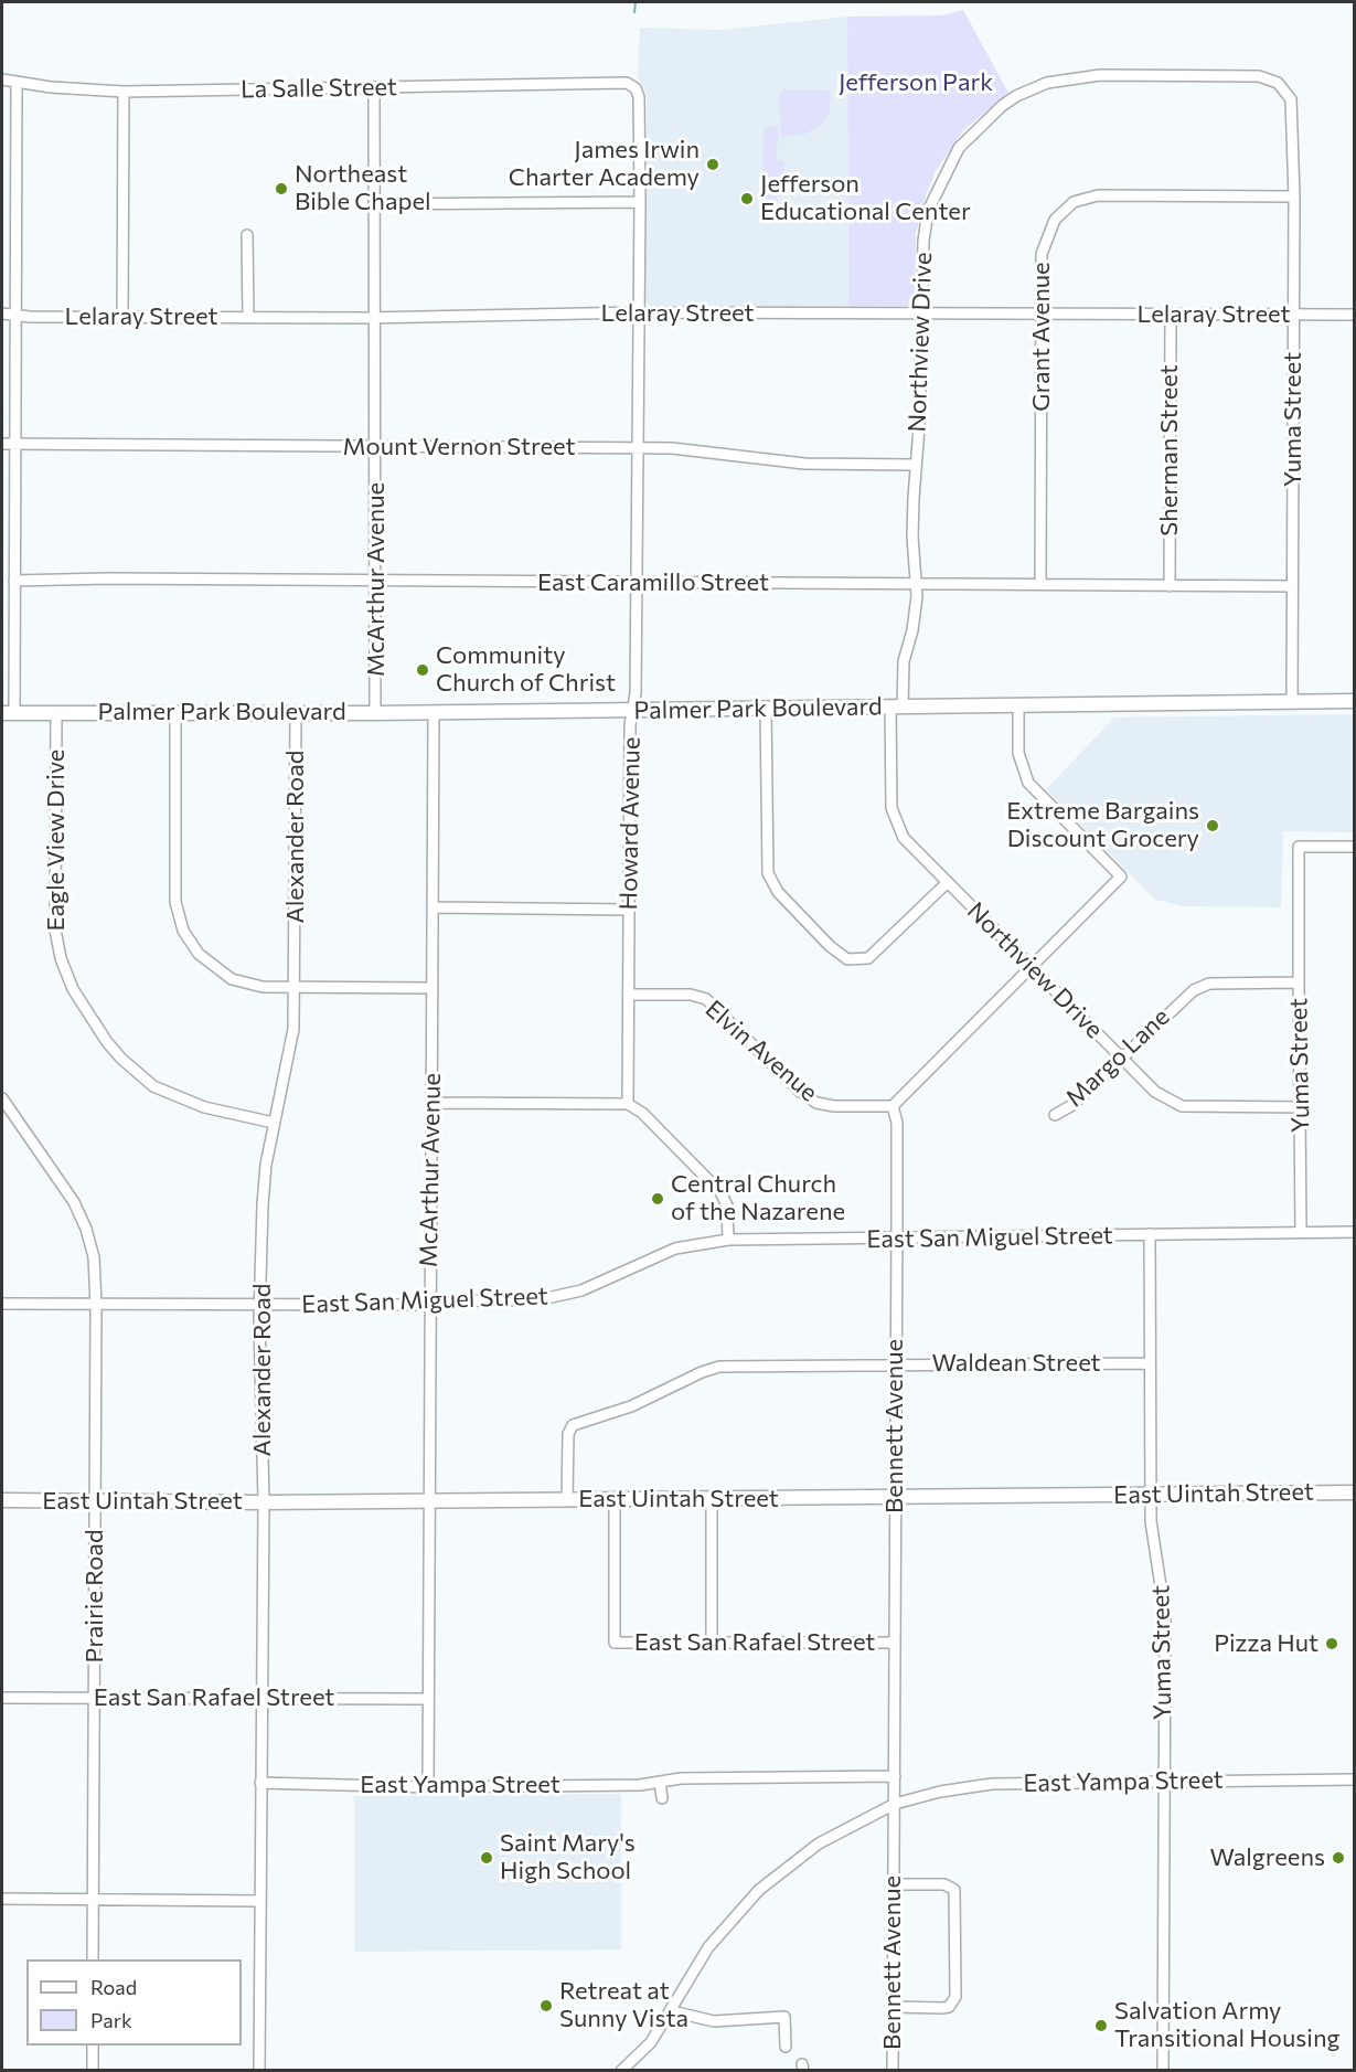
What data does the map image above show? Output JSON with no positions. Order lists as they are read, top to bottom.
{
  "streets": {
    "main road": ["Palmer Park Boulevard", "East Uintah Street"],
    "street": [
      "La Salle Street",
      "Lelaray Street",
      "Grant Avenue",
      "Northview Drive",
      "Yuma Street",
      "Mount Vernon Street",
      "Sherman Street",
      "McArthur Avenue",
      "East Caramillo Street",
      "Howard Avenue",
      "Alexander Road",
      "Eagle View Drive",
      "Elvin Avenue",
      "Margo Lane",
      "East San Miguel Street",
      "Waldean Street",
      "Bennett Avenue",
      "Prairie Road",
      "East San Rafael Street",
      "East Yampa Street"
    ]
  },
  "crossings": [
    ["La Salle Street", "McArthur Avenue"],
    ["La Salle Street", "Howard Avenue"],
    ["Lelaray Street", "Grant Avenue"],
    ["Lelaray Street", "Northview Drive"],
    ["Lelaray Street", "Yuma Street"],
    ["Lelaray Street", "Sherman Street"],
    ["Lelaray Street", "McArthur Avenue"],
    ["Lelaray Street", "Howard Avenue"],
    ["Grant Avenue", "Yuma Street"],
    ["Grant Avenue", "East Caramillo Street"],
    ["Northview Drive", "Yuma Street"],
    ["Northview Drive", "Mount Vernon Street"],
    ["Northview Drive", "East Caramillo Street"],
    ["Northview Drive", "Palmer Park Boulevard"],
    ["Northview Drive", "Margo Lane"],
    ["Yuma Street", "East Caramillo Street"],
    ["Yuma Street", "Palmer Park Boulevard"],
    ["Yuma Street", "Margo Lane"],
    ["Yuma Street", "East San Miguel Street"],
    ["Yuma Street", "Waldean Street"],
    ["Yuma Street", "East Uintah Street"],
    ["Yuma Street", "East Yampa Street"],
    ["Mount Vernon Street", "McArthur Avenue"],
    ["Mount Vernon Street", "Howard Avenue"],
    ["Sherman Street", "East Caramillo Street"],
    ["McArthur Avenue", "East Caramillo Street"],
    ["McArthur Avenue", "Palmer Park Boulevard"],
    ["McArthur Avenue", "East San Miguel Street"],
    ["McArthur Avenue", "East Uintah Street"],
    ["McArthur Avenue", "East San Rafael Street"],
    ["McArthur Avenue", "East Yampa Street"],
    ["East Caramillo Street", "Howard Avenue"],
    ["Palmer Park Boulevard", "Howard Avenue"],
    ["Palmer Park Boulevard", "Alexander Road"],
    ["Palmer Park Boulevard", "Eagle View Drive"],
    ["Howard Avenue", "Elvin Avenue"],
    ["Alexander Road", "Eagle View Drive"],
    ["Alexander Road", "East San Miguel Street"],
    ["Alexander Road", "East Uintah Street"],
    ["Alexander Road", "East San Rafael Street"],
    ["Alexander Road", "East Yampa Street"],
    ["Elvin Avenue", "Bennett Avenue"],
    ["East San Miguel Street", "Bennett Avenue"],
    ["East San Miguel Street", "Prairie Road"],
    ["Waldean Street", "Bennett Avenue"],
    ["Waldean Street", "East Uintah Street"],
    ["Bennett Avenue", "East Uintah Street"],
    ["Bennett Avenue", "East San Rafael Street"],
    ["Bennett Avenue", "East Yampa Street"],
    ["East Uintah Street", "Prairie Road"],
    ["East Uintah Street", "East San Rafael Street"],
    ["Prairie Road", "East San Rafael Street"]
  ],
  "parks": ["Jefferson Park"],
  "places": [
    "James Irwin Charter Academy",
    "Northeast Bible Chapel",
    "Jefferson Educational Center",
    "Community Church of Christ",
    "Extreme Bargains Discount Grocery",
    "Central Church of the Nazarene",
    "Pizza Hut",
    "Saint Mary's High School",
    "Walgreens",
    "Retreat at Sunny Vista",
    "Salvation Army Transitional Housing"
  ],
  "legend": ["Road", "Park"]
}
